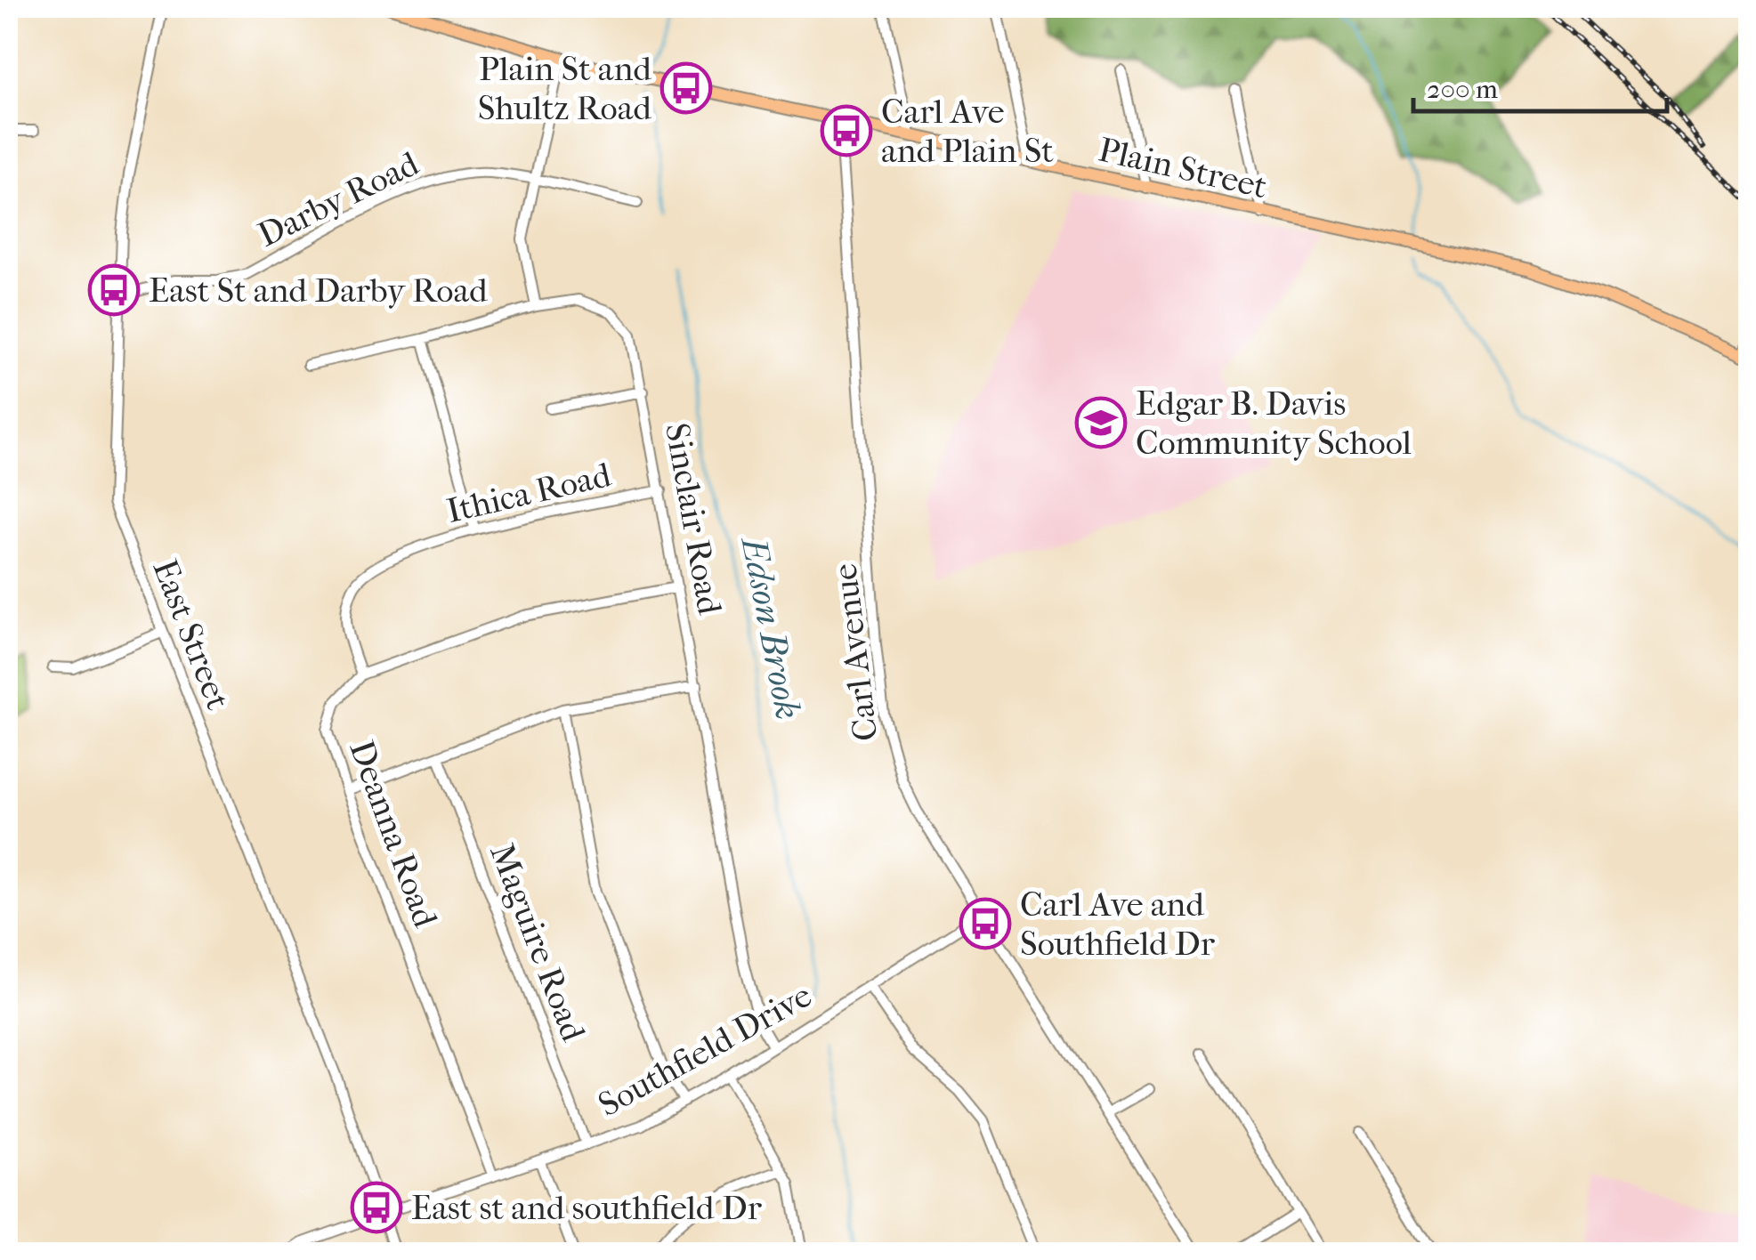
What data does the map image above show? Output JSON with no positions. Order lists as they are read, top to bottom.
{
  "streets": {
    "main road": ["Plain Street"],
    "street": [
      "Darby Road",
      "Ithica Road",
      "Sinclair Road",
      "East Street",
      "Carl Avenue",
      "Deanna Road",
      "Maguire Road",
      "Southfield Drive"
    ]
  },
  "crossings": [
    ["Plain Street", "Carl Avenue"],
    ["Darby Road", "East Street"],
    ["Ithica Road", "Sinclair Road"],
    ["Ithica Road", "Deanna Road"],
    ["Sinclair Road", "Southfield Drive"],
    ["East Street", "Southfield Drive"],
    ["Carl Avenue", "Southfield Drive"],
    ["Deanna Road", "Southfield Drive"],
    ["Maguire Road", "Southfield Drive"]
  ],
  "water": ["Edson Brook"],
  "places": {
    "bus stop": [
      "Plain St and Shultz Road",
      "Carl Ave and Plain St",
      "East St and Darby Road",
      "Carl Ave and Southfield Dr",
      "East st and southfield Dr"
    ],
    "school or university": ["Edgar B. Davis Community School"]
  },
  "scale_bar": "200 m"
}
